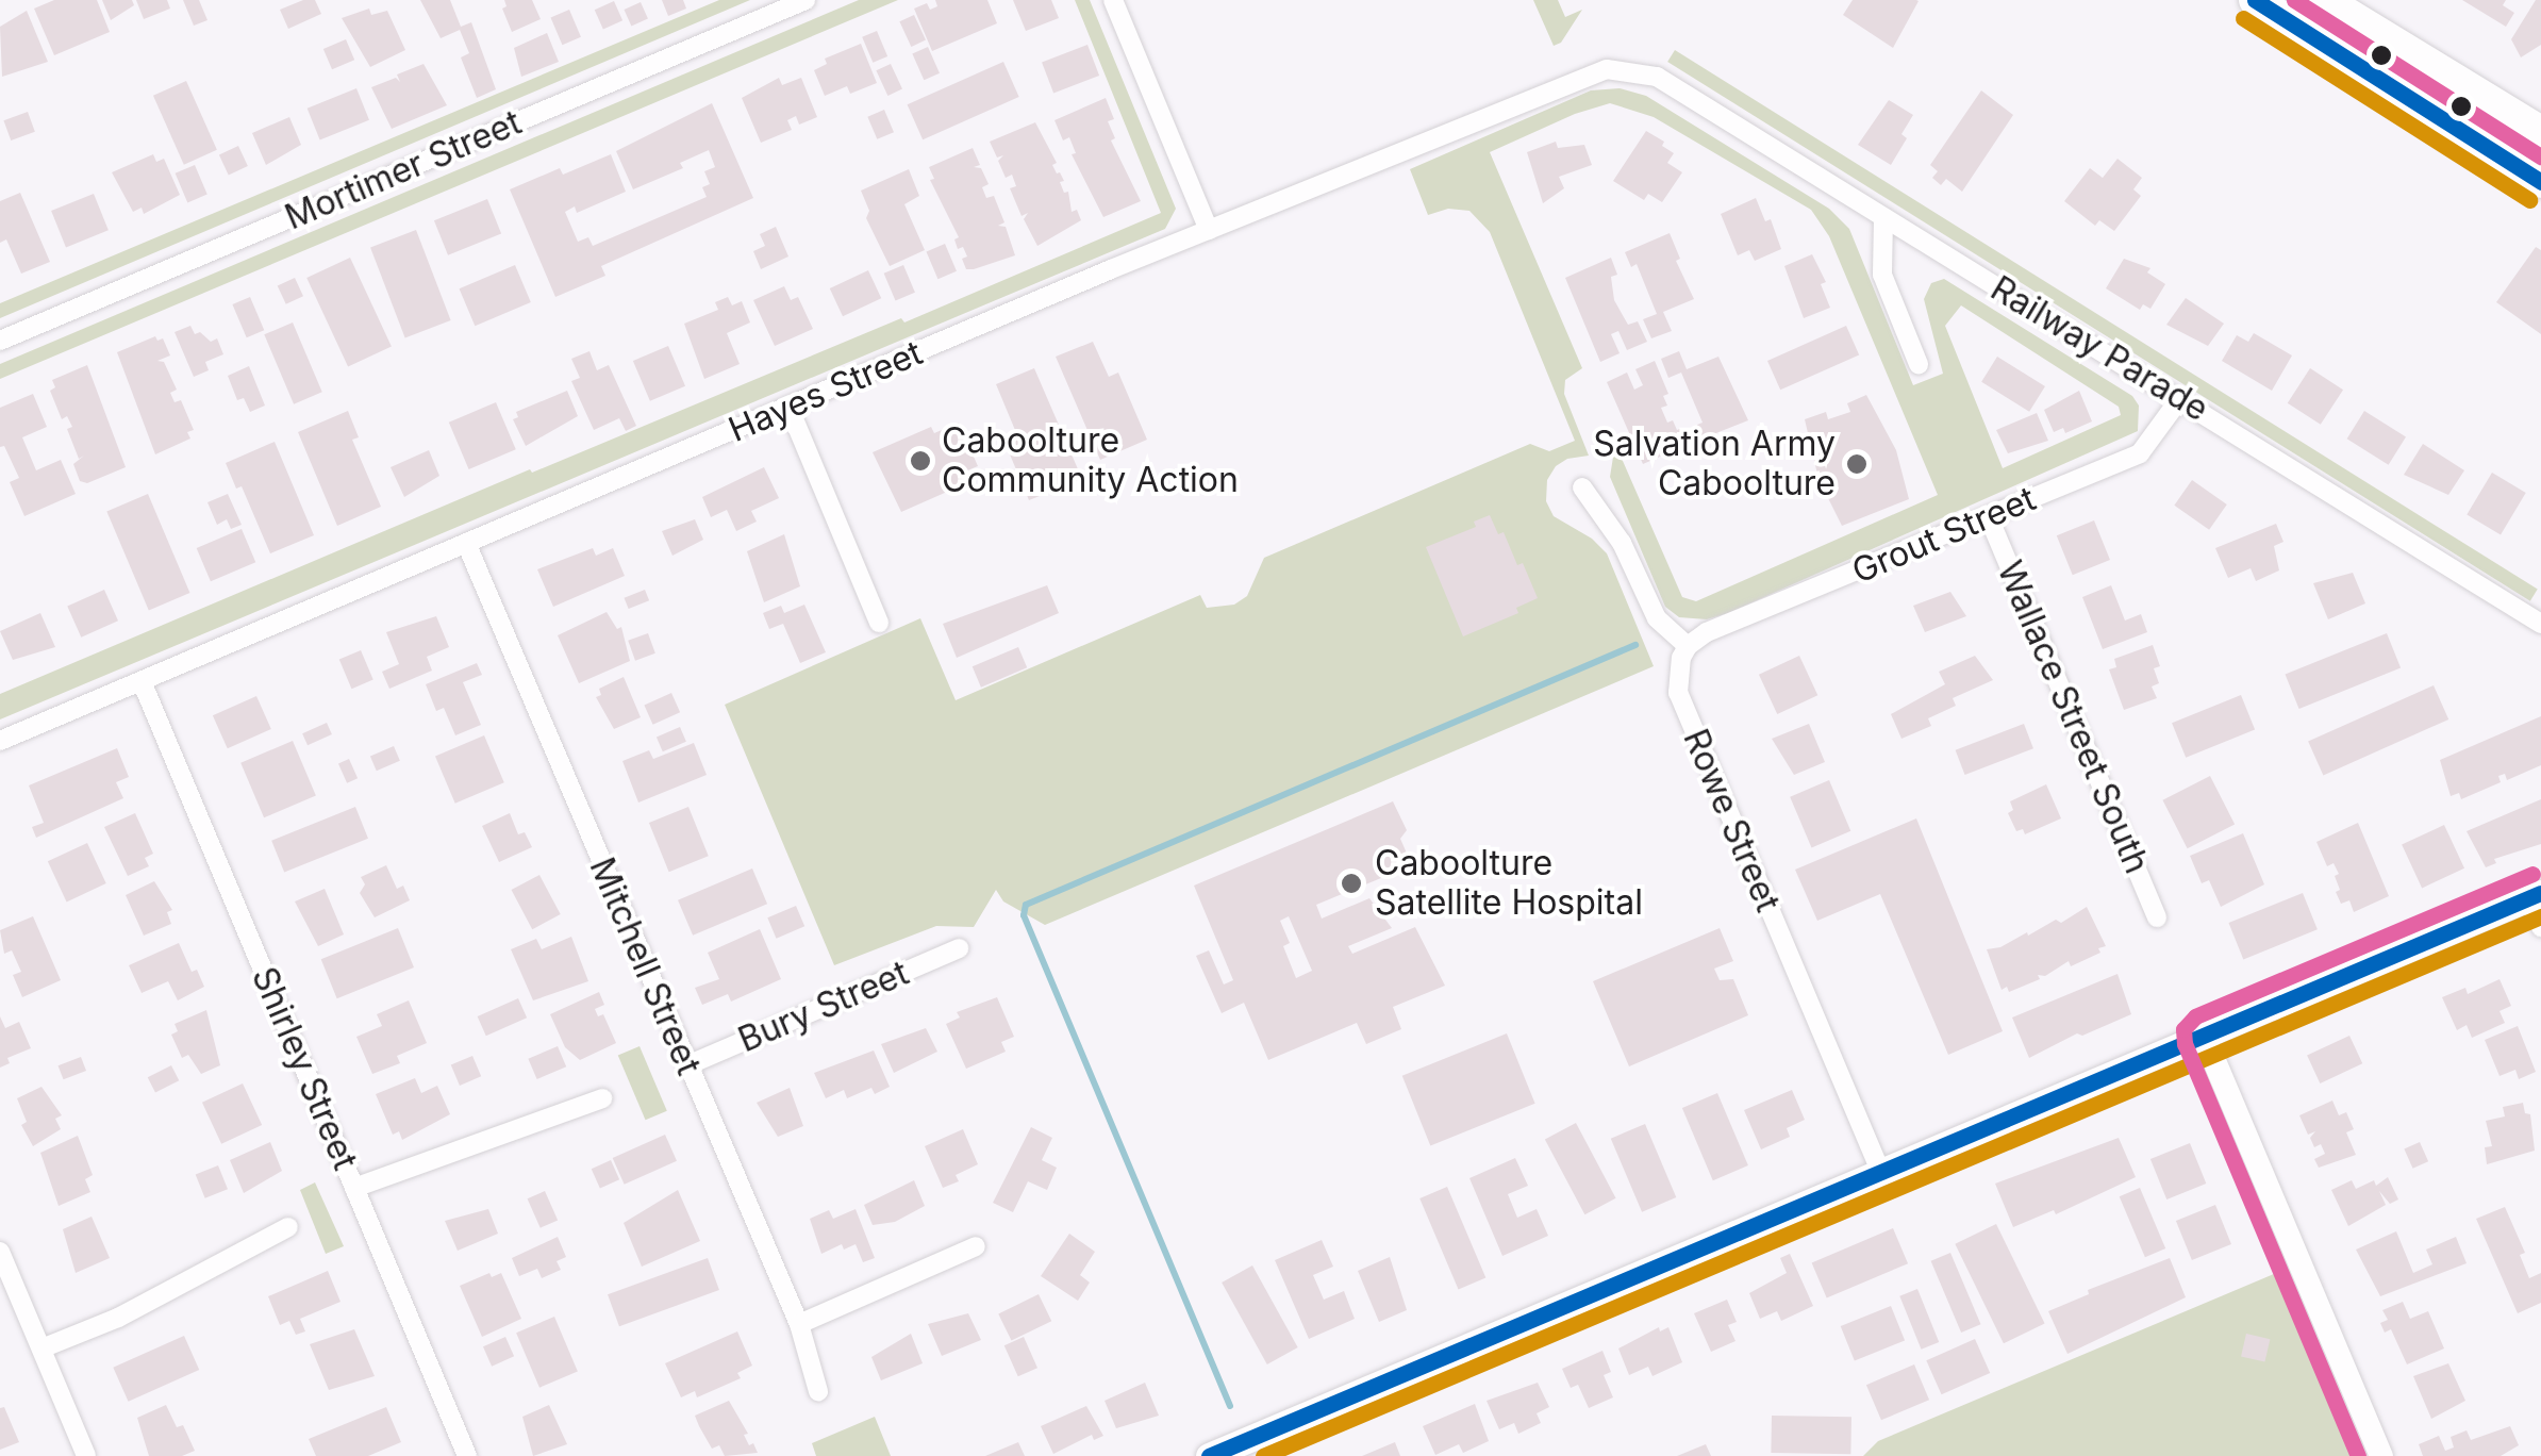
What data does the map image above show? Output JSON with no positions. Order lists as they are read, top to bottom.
{
  "streets": {
    "street": [
      "Mortimer Street",
      "Railway Parade",
      "Hayes Street",
      "Grout Street",
      "Wallace Street South",
      "Rowe Street",
      "Mitchell Street",
      "Bury Street",
      "Shirley Street"
    ]
  },
  "crossings": [
    ["Railway Parade", "Hayes Street"],
    ["Railway Parade", "Grout Street"],
    ["Hayes Street", "Mitchell Street"],
    ["Hayes Street", "Shirley Street"],
    ["Grout Street", "Wallace Street South"],
    ["Grout Street", "Rowe Street"],
    ["Mitchell Street", "Bury Street"]
  ],
  "places": ["Caboolture Community Action", "Salvation Army Caboolture", "Caboolture Satellite Hospital"]
}
